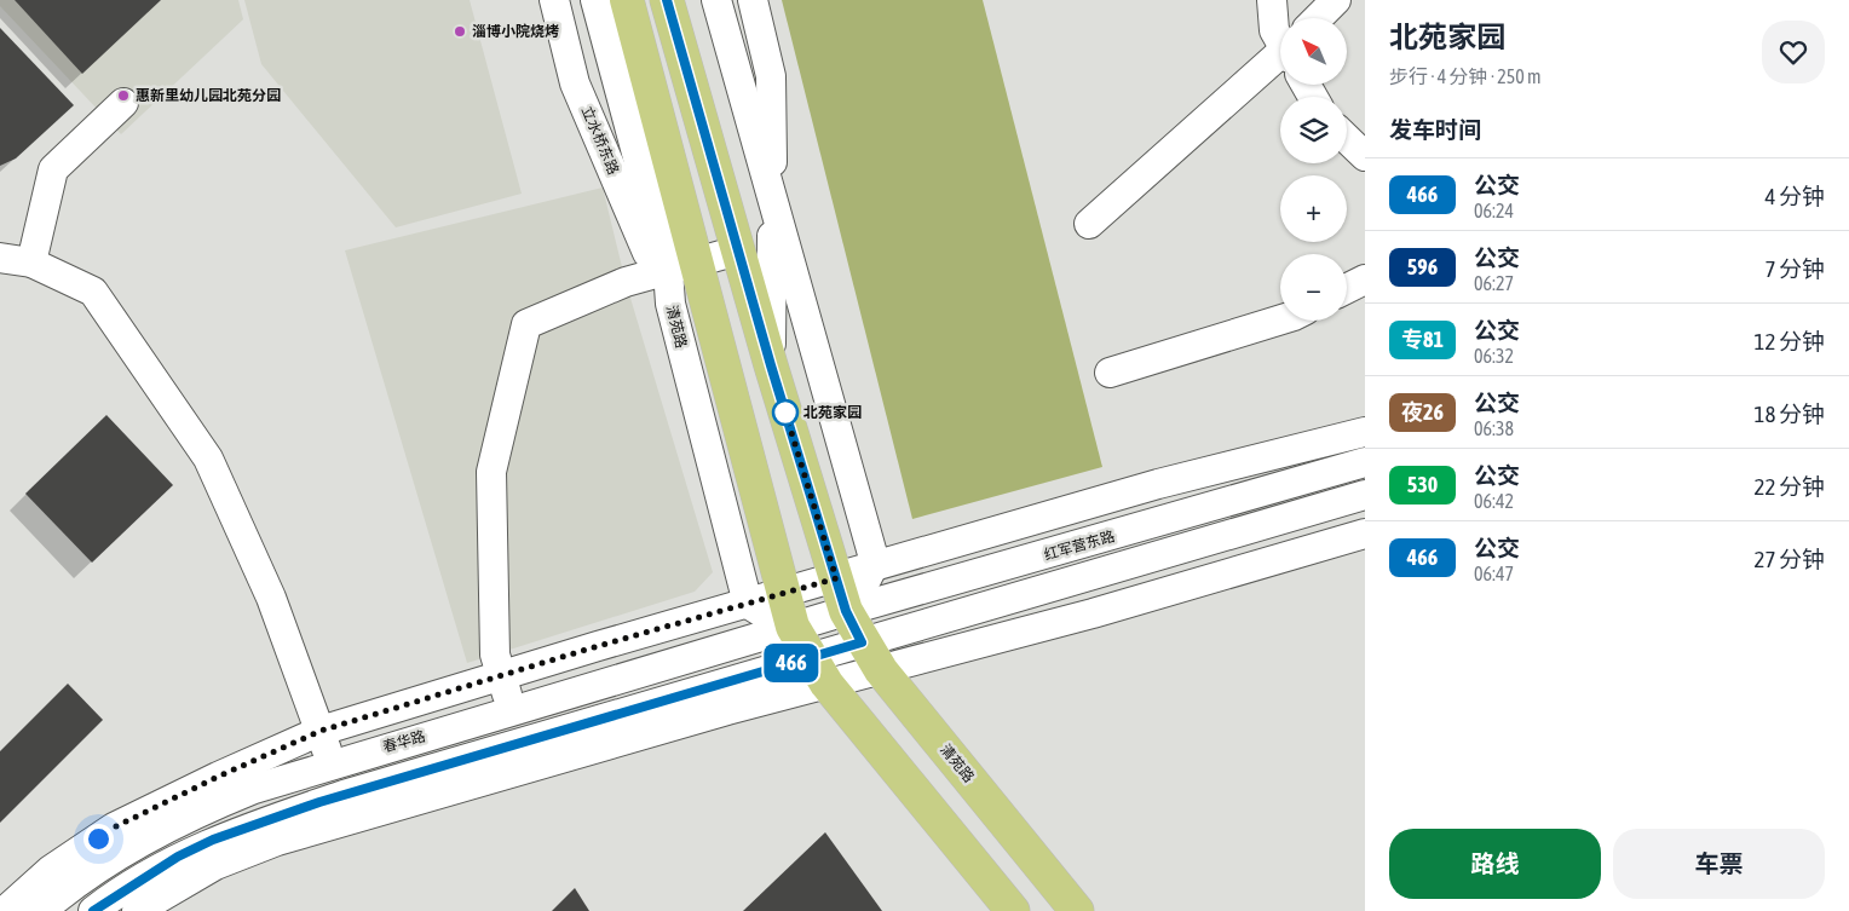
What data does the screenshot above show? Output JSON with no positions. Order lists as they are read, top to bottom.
{
  "streets": {
    "main road": ["清苑路"],
    "street": ["立水桥东路", "红军营东路", "春华路"]
  },
  "crossings": [
    ["立水桥东路", "清苑路"],
    ["清苑路", "红军营东路"],
    ["清苑路", "春华路"],
    ["红军营东路", "春华路"]
  ],
  "places": ["淄博小院烧烤", "惠新里幼儿园北苑分园", "北苑家园"],
  "lines": ["bus line 466"],
  "north": "top left",
  "page": {
    "on_map": "466",
    "heading": [
      ["北苑家园", "步行 · 4 分钟 · 250 m"],
      "发车时间"
    ],
    "map_buttons": ["+", "−"],
    "list": [
      {
        "mark": "466",
        "name": "公交",
        "note": "06:24",
        "value": "4 分钟"
      },
      {
        "mark": "596",
        "name": "公交",
        "note": "06:27",
        "value": "7 分钟"
      },
      {
        "mark": "专81",
        "name": "公交",
        "note": "06:32",
        "value": "12 分钟"
      },
      {
        "mark": "夜26",
        "name": "公交",
        "note": "06:38",
        "value": "18 分钟"
      },
      {
        "mark": "530",
        "name": "公交",
        "note": "06:42",
        "value": "22 分钟"
      },
      {
        "mark": "466",
        "name": "公交",
        "note": "06:47",
        "value": "27 分钟"
      }
    ],
    "buttons": ["路线", "车票"]
  }
}
